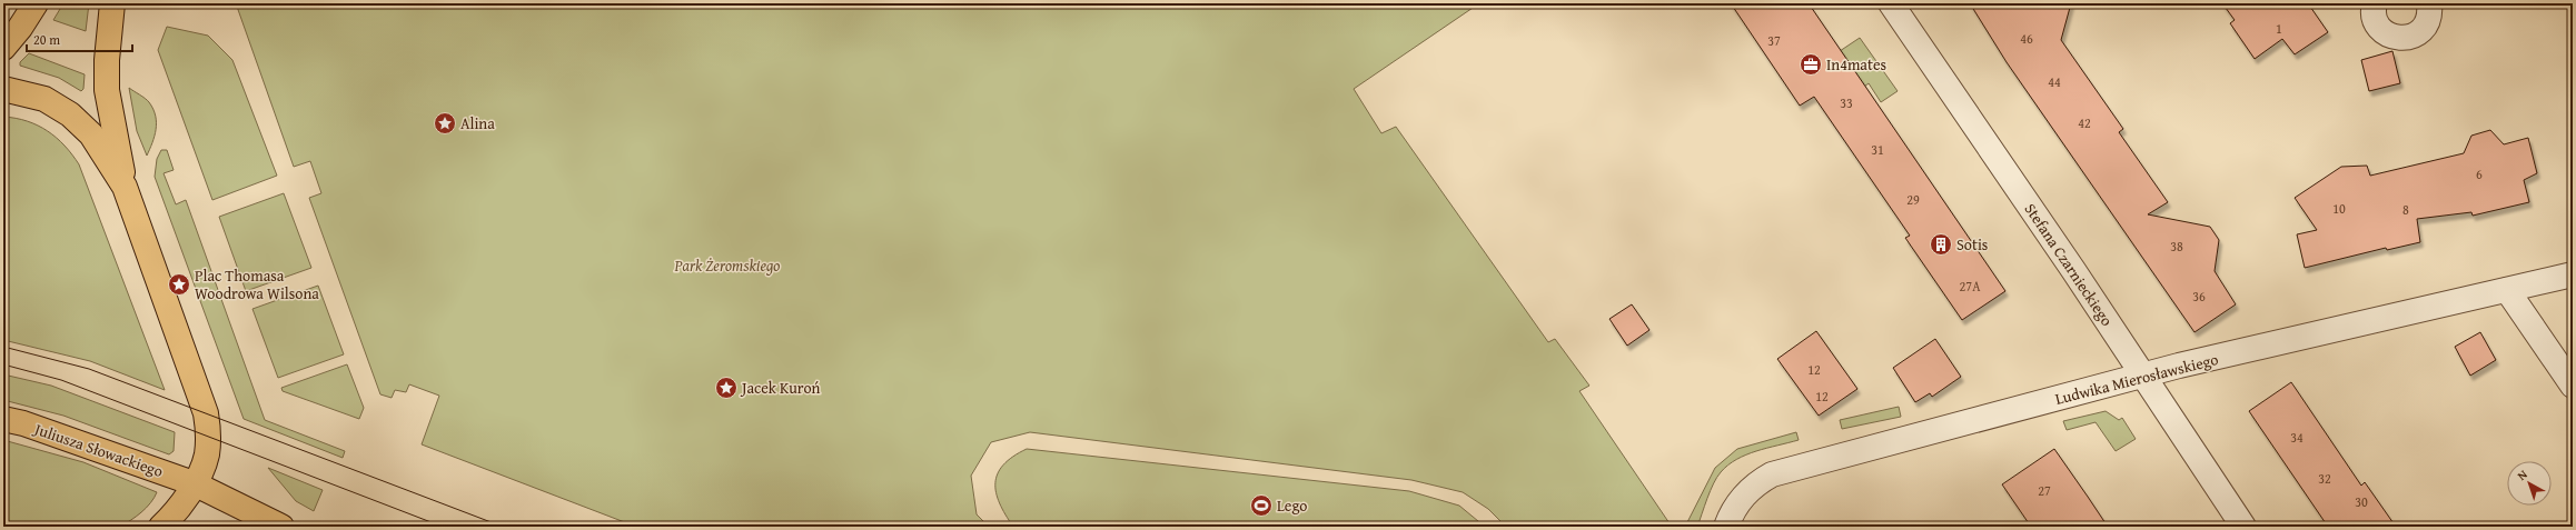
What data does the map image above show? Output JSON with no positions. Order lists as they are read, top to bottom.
{
  "streets": {
    "main road": ["Juliusza Słowackiego"],
    "street": ["Stefana Czarnieckiego", "Ludwika Mierosławskiego"]
  },
  "crossings": [
    ["Stefana Czarnieckiego", "Ludwika Mierosławskiego"]
  ],
  "parks": ["Park Żeromskiego"],
  "places": {
    "office": ["In4mates"],
    "place": ["Alina", "Plac Thomasa Woodrowa Wilsona", "Jacek Kuroń"],
    "building": ["Sotis"],
    "sports": ["Lego"]
  },
  "house_numbers": [
    "1",
    "46",
    "37",
    "44",
    "33",
    "42",
    "31",
    "6",
    "29",
    "10",
    "8",
    "38",
    "27A",
    "36",
    "12",
    "12",
    "34",
    "32",
    "27",
    "30"
  ],
  "scale_bar": "20 m",
  "north": "top left"
}
